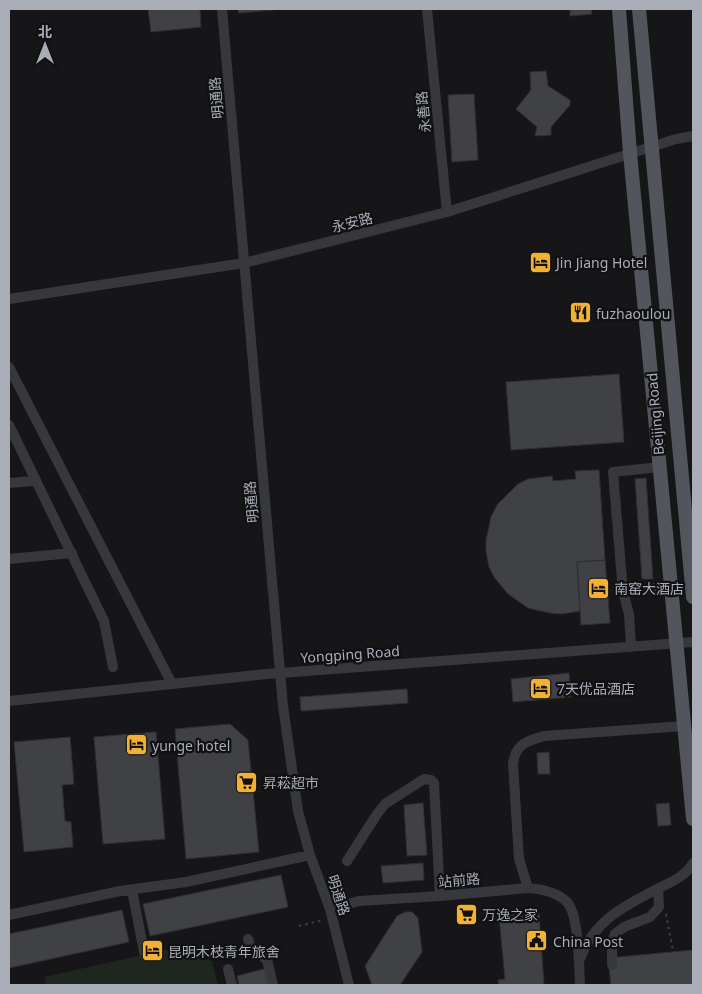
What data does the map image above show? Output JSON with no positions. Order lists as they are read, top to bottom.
{
  "streets": {
    "main road": ["Beijing Road"],
    "street": [
      "明通路",
      "永善路",
      "永安路",
      "Yongping Road",
      "站前路"
    ]
  },
  "crossings": [
    ["明通路", "永安路"],
    ["明通路", "Yongping Road"],
    ["明通路", "站前路"],
    ["永善路", "永安路"],
    ["永安路", "Beijing Road"],
    ["Beijing Road", "Yongping Road"]
  ],
  "places": {
    "hotel": [
      "Jin Jiang Hotel",
      "南窑大酒店",
      "7天优品酒店",
      "yunge hotel",
      "昆明木枝青年旅舍"
    ],
    "restaurant": ["fuzhaoulou"],
    "supermarket": ["昇菘超市", "万逸之家"],
    "public building": ["China Post"]
  },
  "north": "top"
}
